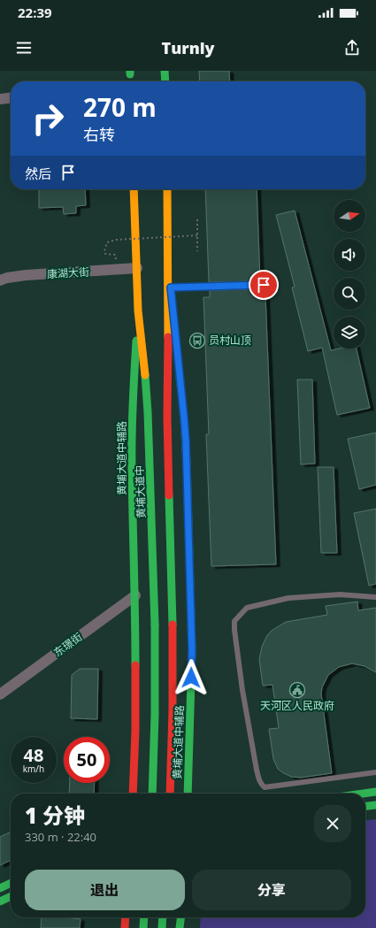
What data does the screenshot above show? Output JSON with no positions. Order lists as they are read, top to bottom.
{
  "streets": {
    "main road": ["黄埔大道中辅路", "黄埔大道中"],
    "street": ["康湖大街", "东璟街"]
  },
  "crossings": [
    ["康湖大街", "黄埔大道中"],
    ["黄埔大道中辅路", "黄埔大道中"],
    ["黄埔大道中辅路", "东璟街"]
  ],
  "places": {
    "bus stop": ["员村山顶"],
    "public building": ["天河区人民政府"]
  },
  "north": "right",
  "page": {
    "status": "22:39",
    "header": "Turnly",
    "turn": ["270 m", "右转"],
    "then": "然后",
    "speed": "48 km/h",
    "limit": "50",
    "heading": ["1 分钟", "330 m · 22:40"],
    "buttons": ["退出", "分享"]
  }
}
